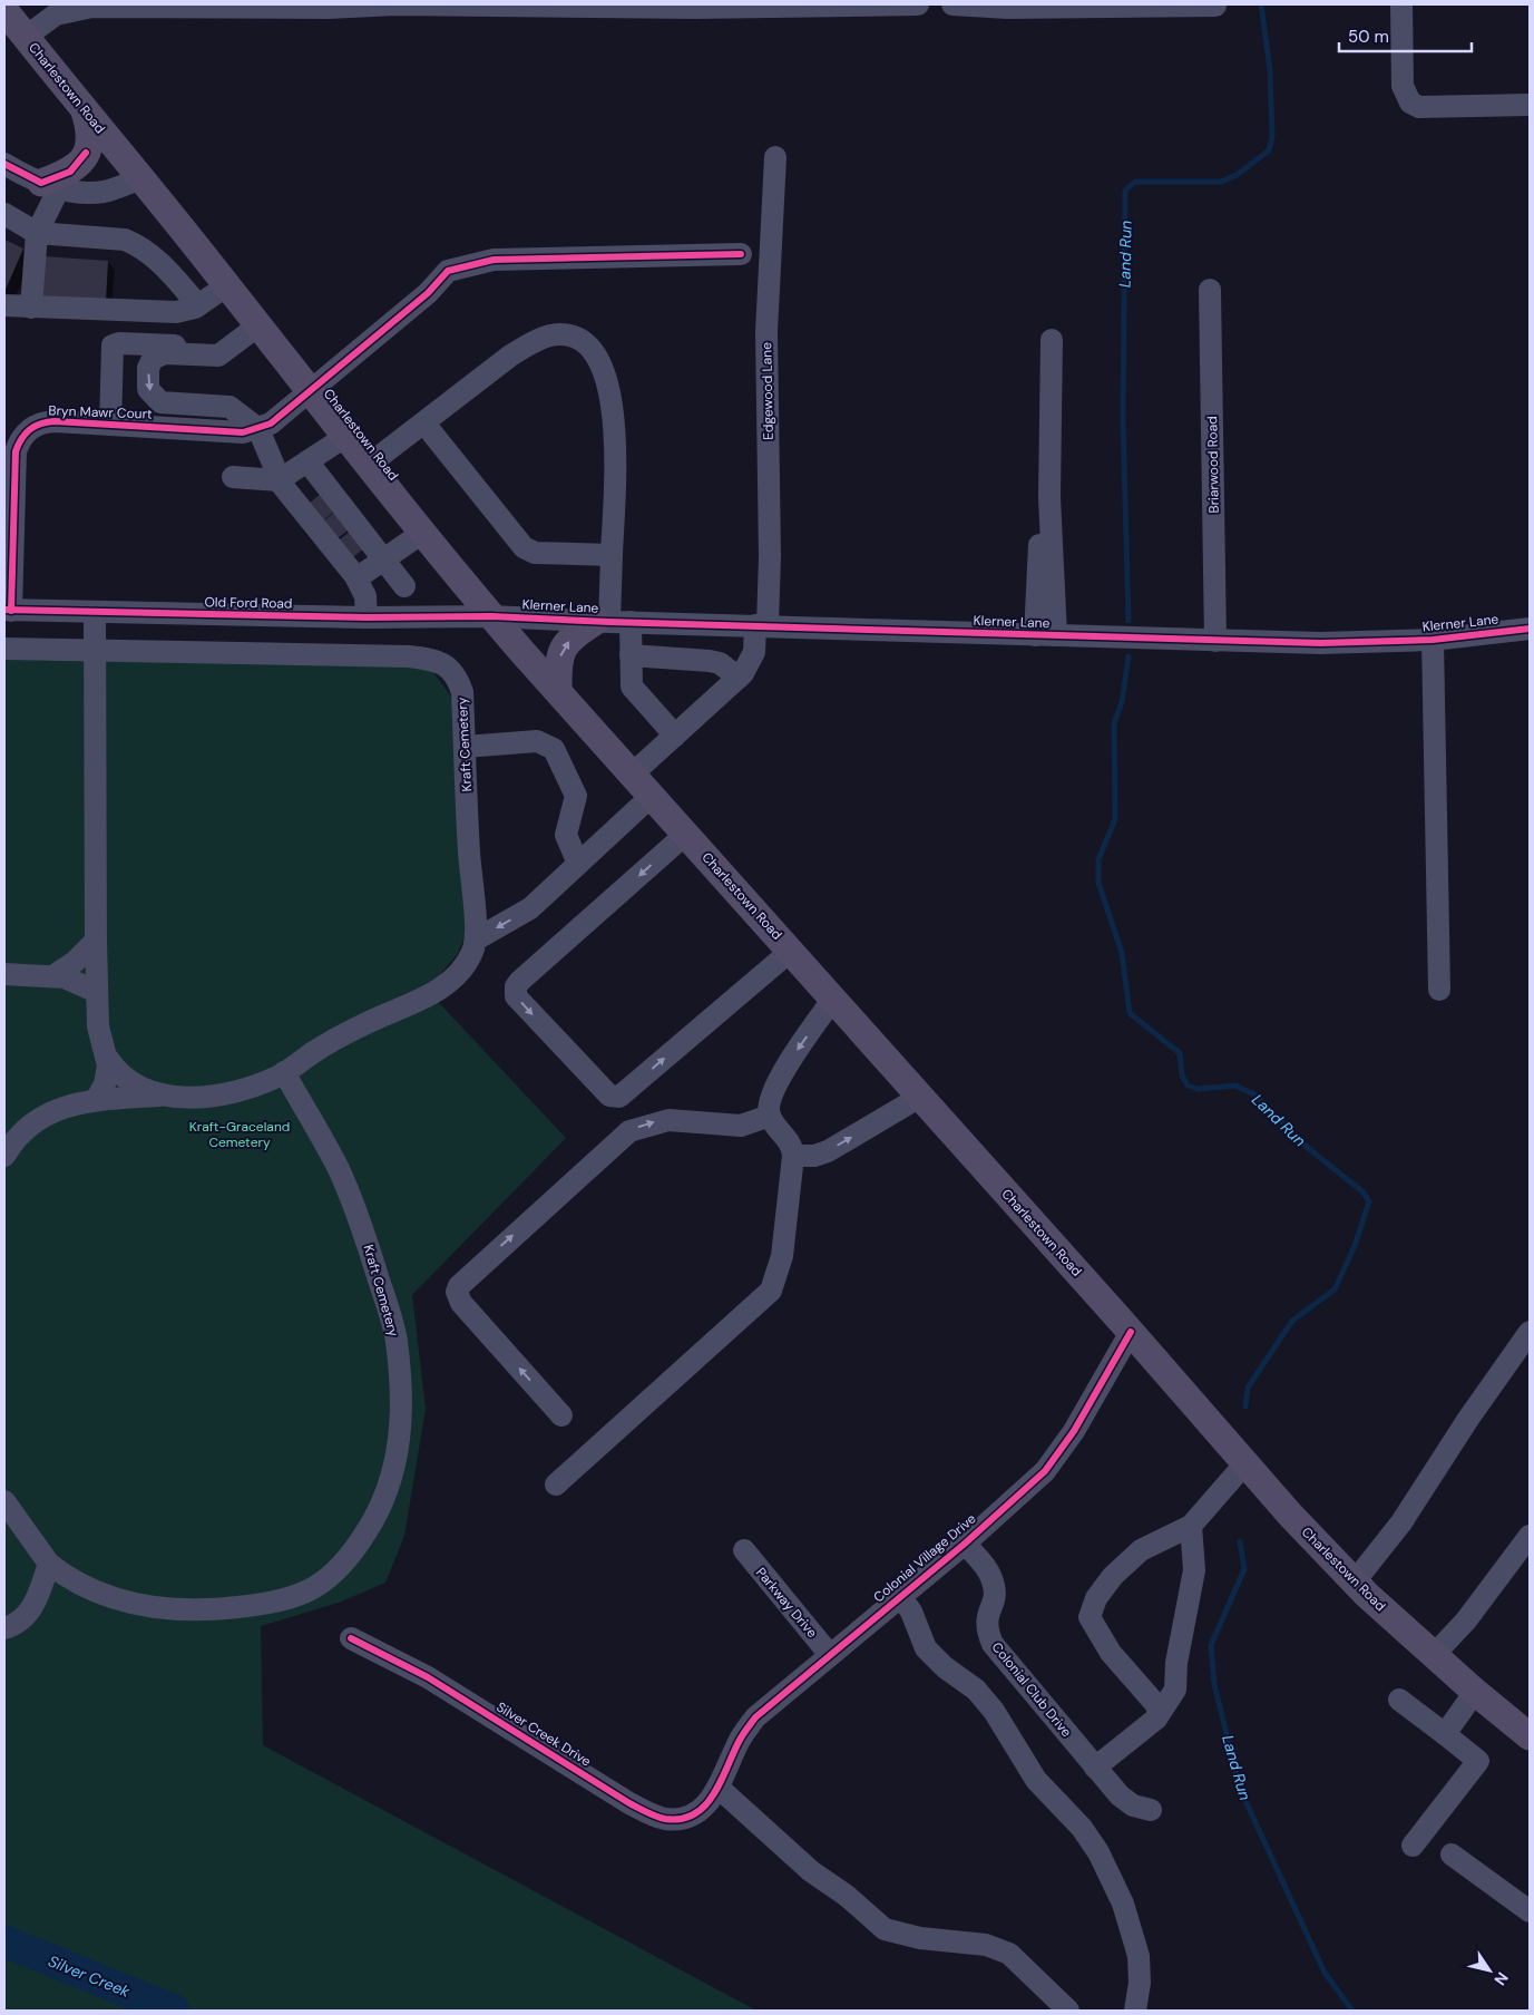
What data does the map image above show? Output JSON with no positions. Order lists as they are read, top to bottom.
{
  "streets": {
    "main road": ["Charlestown Road"],
    "street": [
      "Edgewood Lane",
      "Bryn Mawr Court",
      "Briarwood Road",
      "Old Ford Road",
      "Klerner Lane",
      "Kraft Cemetery",
      "Colonial Village Drive",
      "Parkway Drive",
      "Colonial Club Drive",
      "Silver Creek Drive"
    ]
  },
  "crossings": [
    ["Charlestown Road", "Edgewood Lane"],
    ["Charlestown Road", "Bryn Mawr Court"],
    ["Charlestown Road", "Old Ford Road"],
    ["Charlestown Road", "Klerner Lane"],
    ["Charlestown Road", "Colonial Village Drive"],
    ["Edgewood Lane", "Klerner Lane"],
    ["Bryn Mawr Court", "Old Ford Road"],
    ["Briarwood Road", "Klerner Lane"],
    ["Old Ford Road", "Klerner Lane"],
    ["Old Ford Road", "Kraft Cemetery"],
    ["Colonial Village Drive", "Parkway Drive"],
    ["Colonial Village Drive", "Colonial Club Drive"],
    ["Colonial Village Drive", "Silver Creek Drive"]
  ],
  "water": ["Land Run", "Silver Creek"],
  "parks": ["Kraft-Graceland Cemetery"],
  "scale_bar": "50 m",
  "north": "bottom right"
}
